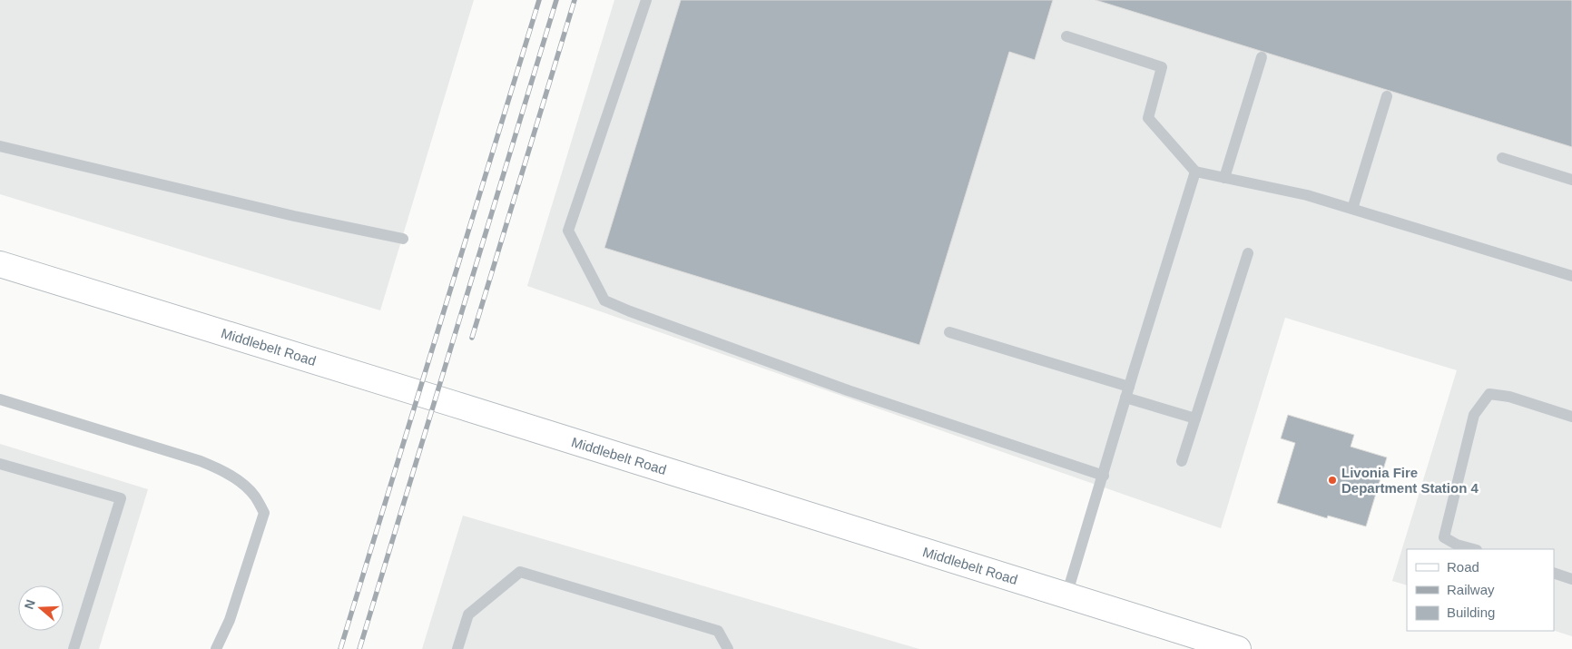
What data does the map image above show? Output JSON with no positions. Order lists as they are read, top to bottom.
{
  "streets": {
    "main road": ["Middlebelt Road"]
  },
  "places": ["Livonia Fire Department Station 4"],
  "legend": ["Road", "Railway", "Building"],
  "north": "left"
}
